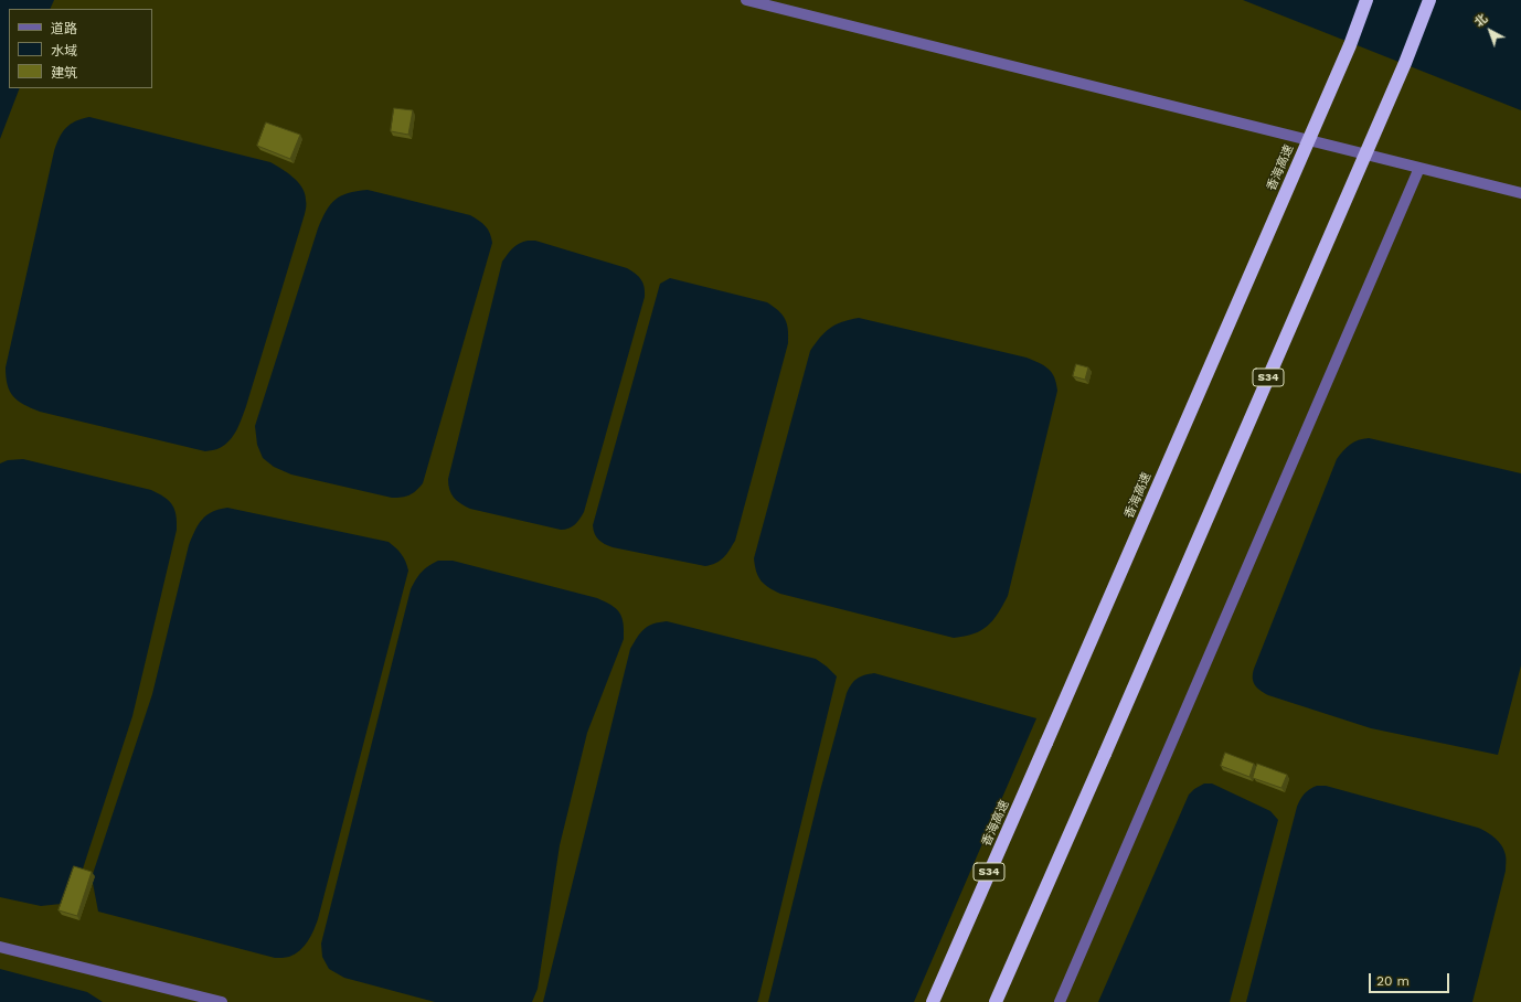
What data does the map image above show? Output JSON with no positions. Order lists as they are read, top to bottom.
{
  "streets": {
    "highway": ["香海高速", "S34"]
  },
  "legend": ["道路", "水域", "建筑"],
  "scale_bar": "20 m",
  "north": "top left"
}
